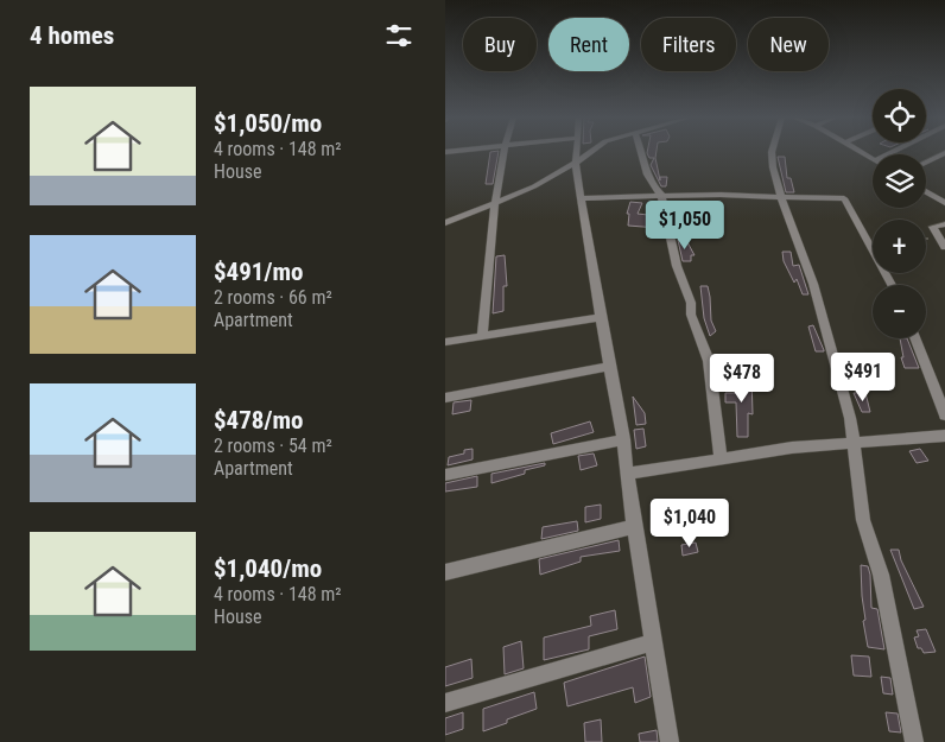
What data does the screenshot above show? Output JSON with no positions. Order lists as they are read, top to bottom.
{
  "page": {
    "heading": "4 homes",
    "chip": [
      "Buy",
      "Rent",
      "Filters",
      "New"
    ],
    "list": [
      {
        "name": "$1,050/mo",
        "note": "4 rooms · 148 m² · House"
      },
      {
        "name": "$491/mo",
        "note": "2 rooms · 66 m² · Apartment"
      },
      {
        "name": "$478/mo",
        "note": "2 rooms · 54 m² · Apartment"
      },
      {
        "name": "$1,040/mo",
        "note": "4 rooms · 148 m² · House"
      }
    ],
    "map_buttons": ["+", "−"],
    "price": [
      "$1,050",
      "$491",
      "$478",
      "$1,040"
    ]
  }
}
